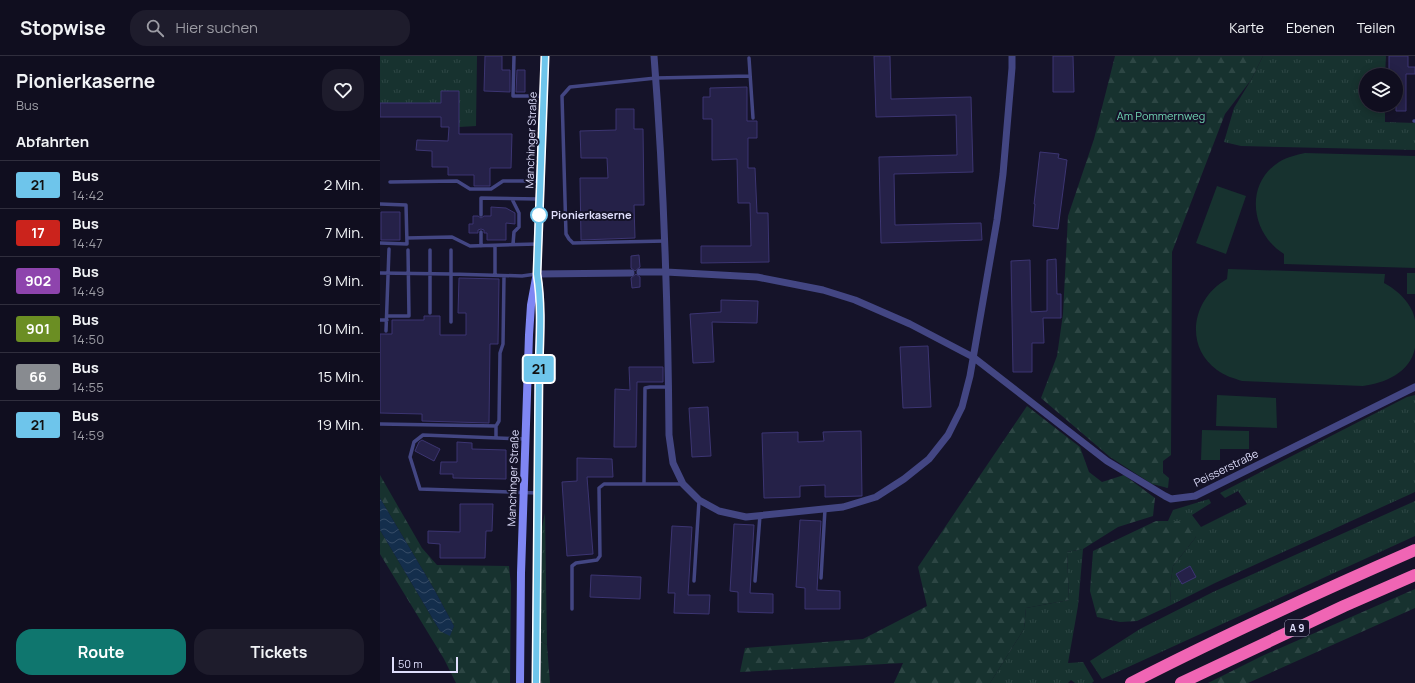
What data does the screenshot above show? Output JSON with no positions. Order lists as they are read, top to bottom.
{
  "streets": {
    "highway": ["A 9"],
    "main road": ["Manchinger Straße"],
    "street": ["Peisserstraße"]
  },
  "parks": ["Am Pommernweg"],
  "places": ["Pionierkaserne"],
  "lines": ["bus line 21"],
  "scale_bar": "50 m",
  "page": {
    "header": "Stopwise",
    "search": "Hier suchen",
    "nav": ["Karte", "Ebenen", "Teilen"],
    "heading": [
      ["Pionierkaserne", "Bus"],
      "Abfahrten"
    ],
    "on_map": "21",
    "list": [
      {
        "mark": "21",
        "name": "Bus",
        "note": "14:42",
        "value": "2 Min."
      },
      {
        "mark": "17",
        "name": "Bus",
        "note": "14:47",
        "value": "7 Min."
      },
      {
        "mark": "902",
        "name": "Bus",
        "note": "14:49",
        "value": "9 Min."
      },
      {
        "mark": "901",
        "name": "Bus",
        "note": "14:50",
        "value": "10 Min."
      },
      {
        "mark": "66",
        "name": "Bus",
        "note": "14:55",
        "value": "15 Min."
      },
      {
        "mark": "21",
        "name": "Bus",
        "note": "14:59",
        "value": "19 Min."
      }
    ],
    "buttons": ["Route", "Tickets"],
    "scale": "50 m"
  }
}
